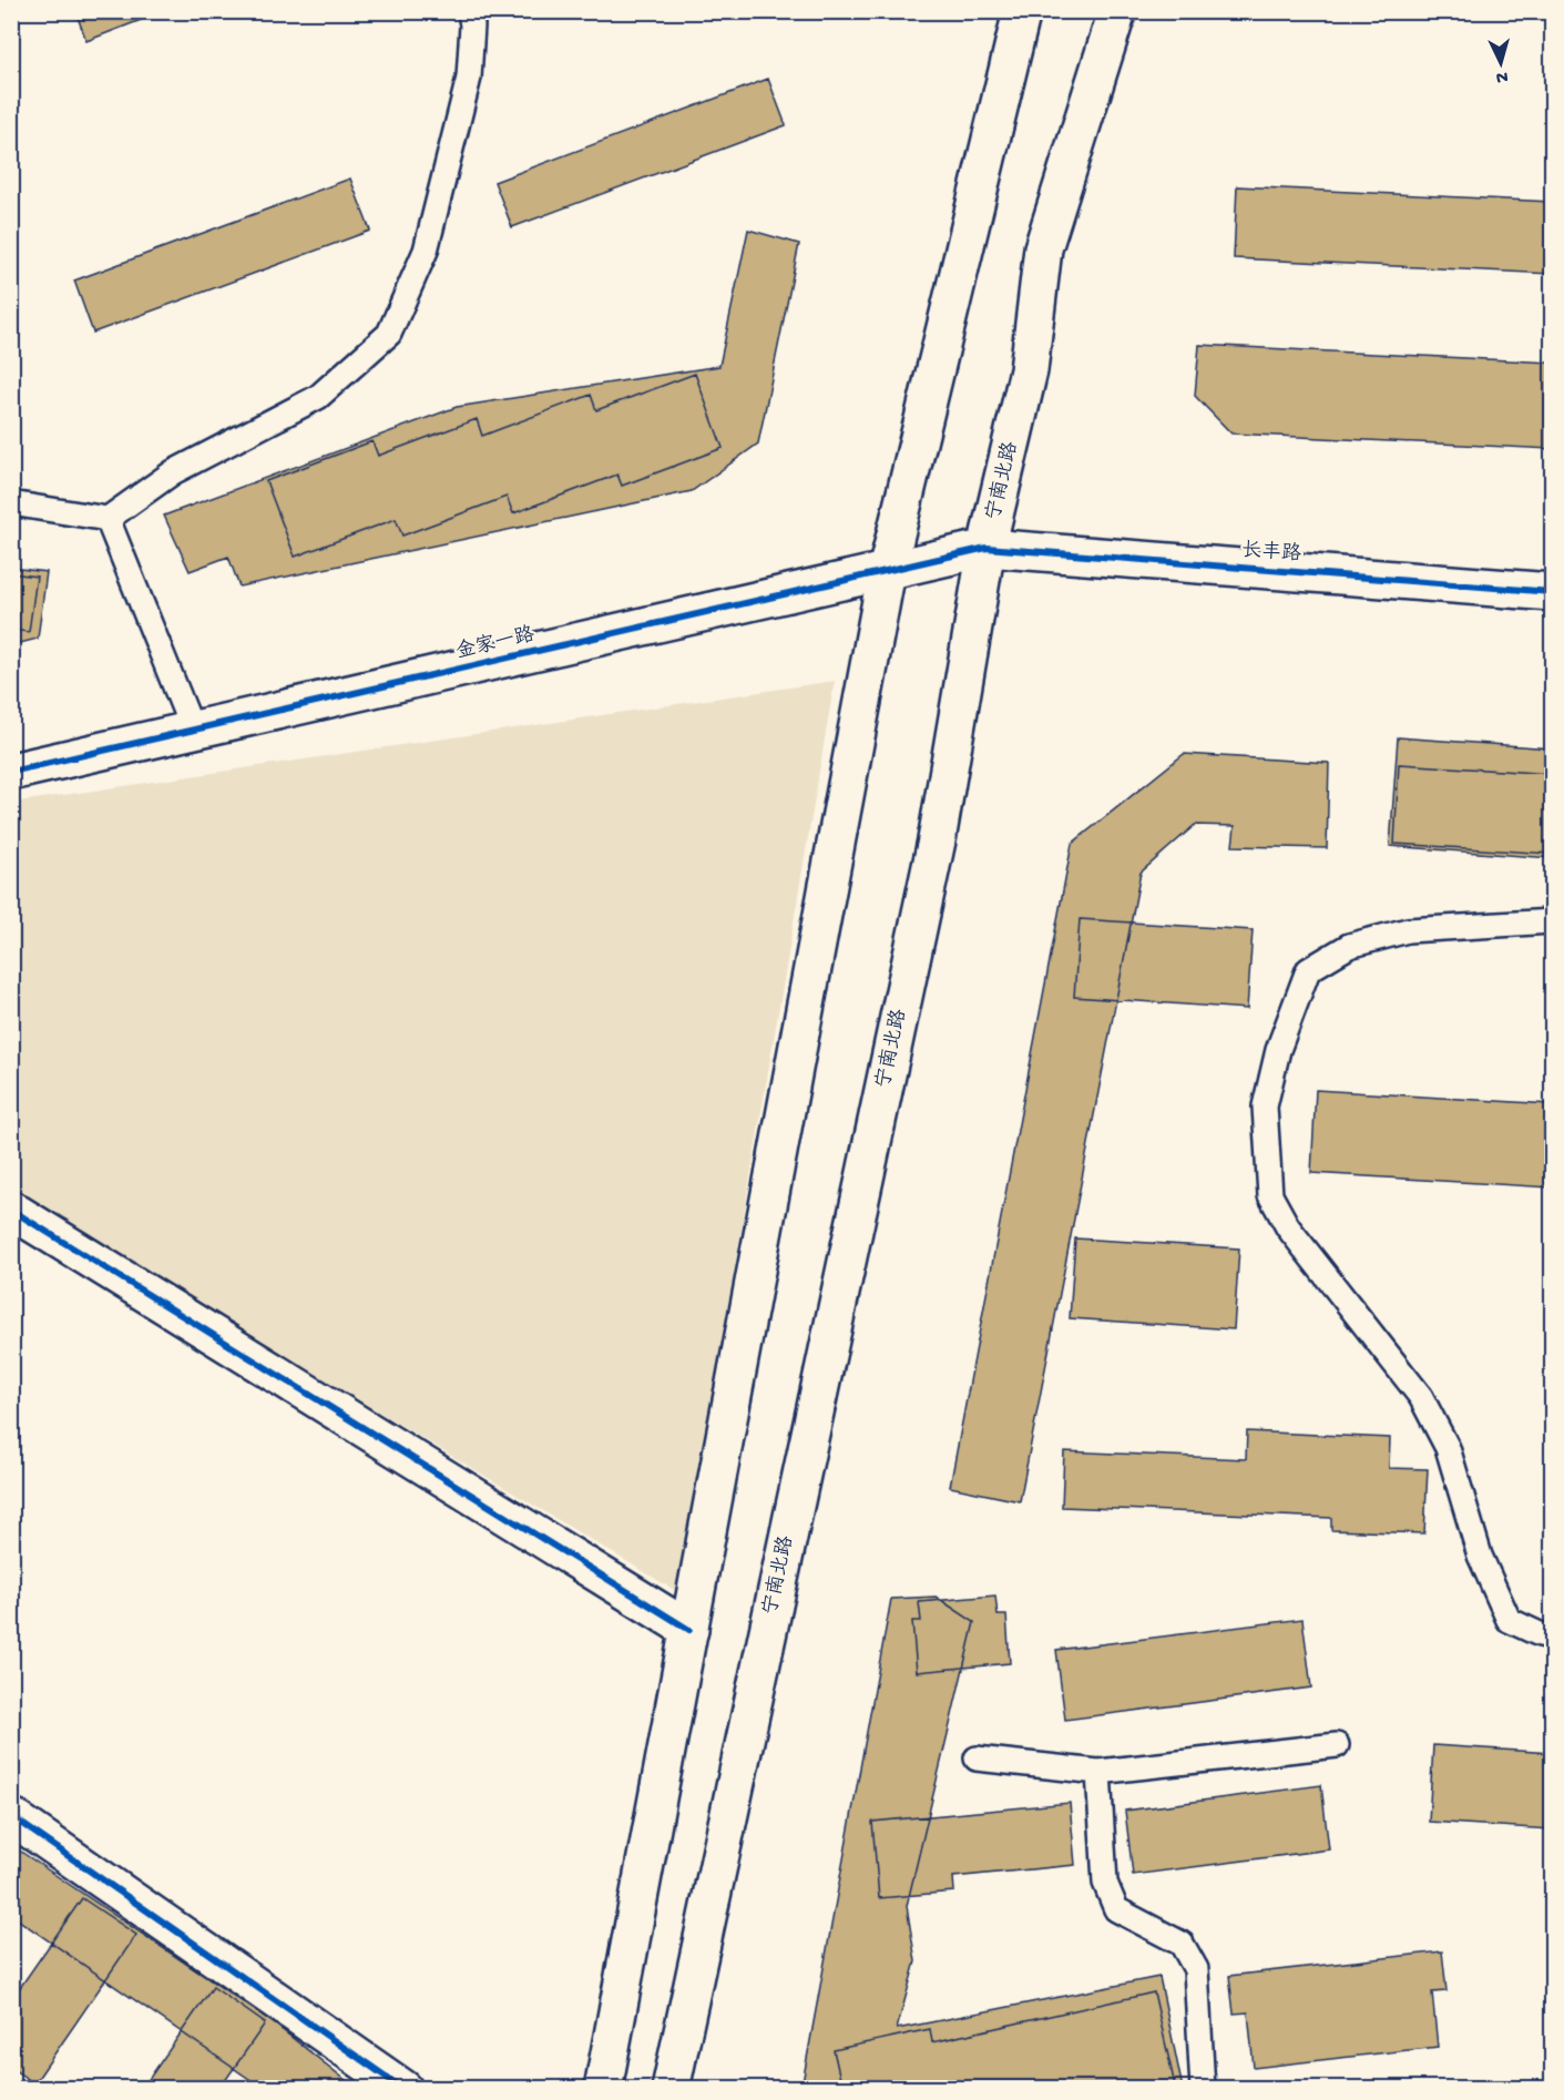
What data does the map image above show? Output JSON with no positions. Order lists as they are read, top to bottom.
{
  "streets": {
    "main road": ["宁南北路", "长丰路", "金家一路"]
  },
  "crossings": [
    ["宁南北路", "长丰路"],
    ["宁南北路", "金家一路"],
    ["长丰路", "金家一路"]
  ],
  "north": "bottom"
}
